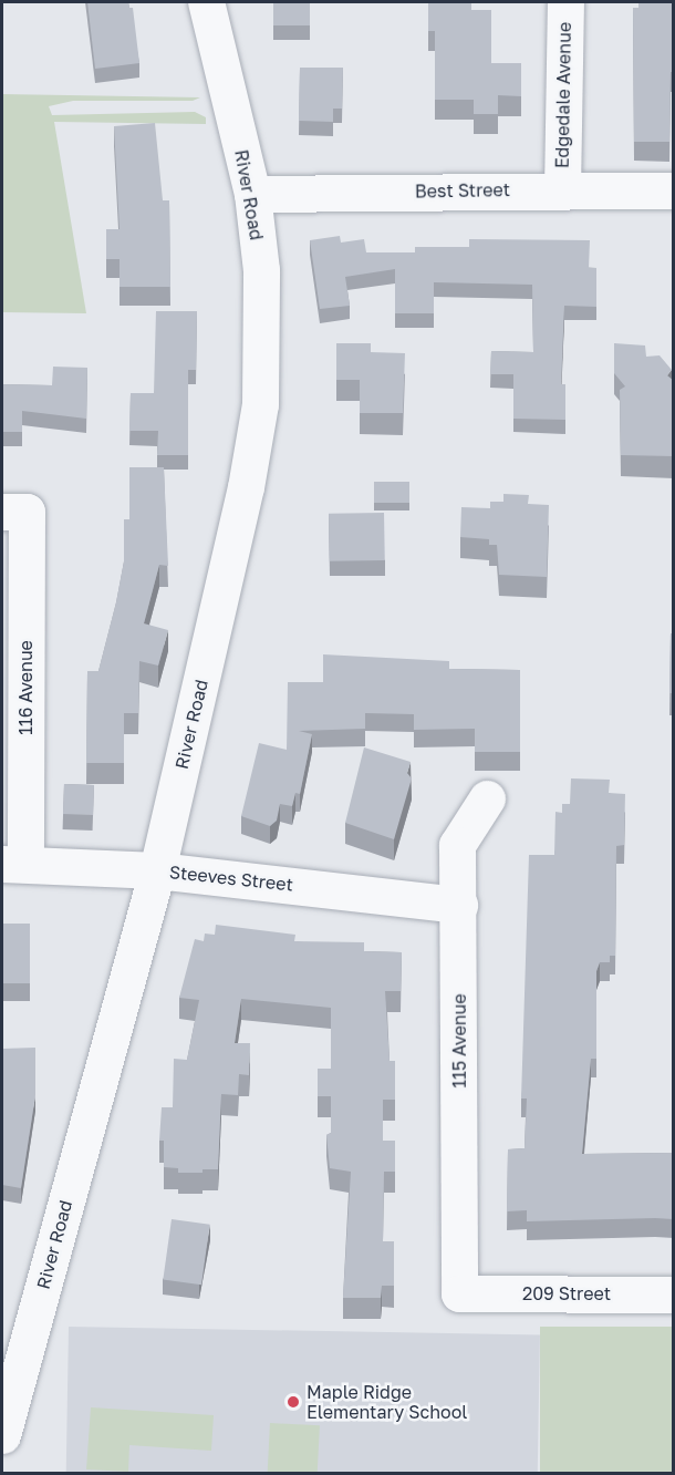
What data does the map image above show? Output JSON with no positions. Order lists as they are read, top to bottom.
{
  "streets": {
    "street": [
      "Edgedale Avenue",
      "Best Street",
      "River Road",
      "116 Avenue",
      "Steeves Street",
      "115 Avenue",
      "209 Street"
    ]
  },
  "crossings": [
    ["Edgedale Avenue", "Best Street"],
    ["Best Street", "River Road"],
    ["River Road", "Steeves Street"],
    ["116 Avenue", "Steeves Street"],
    ["Steeves Street", "115 Avenue"],
    ["115 Avenue", "209 Street"]
  ],
  "places": ["Maple Ridge Elementary School"]
}
